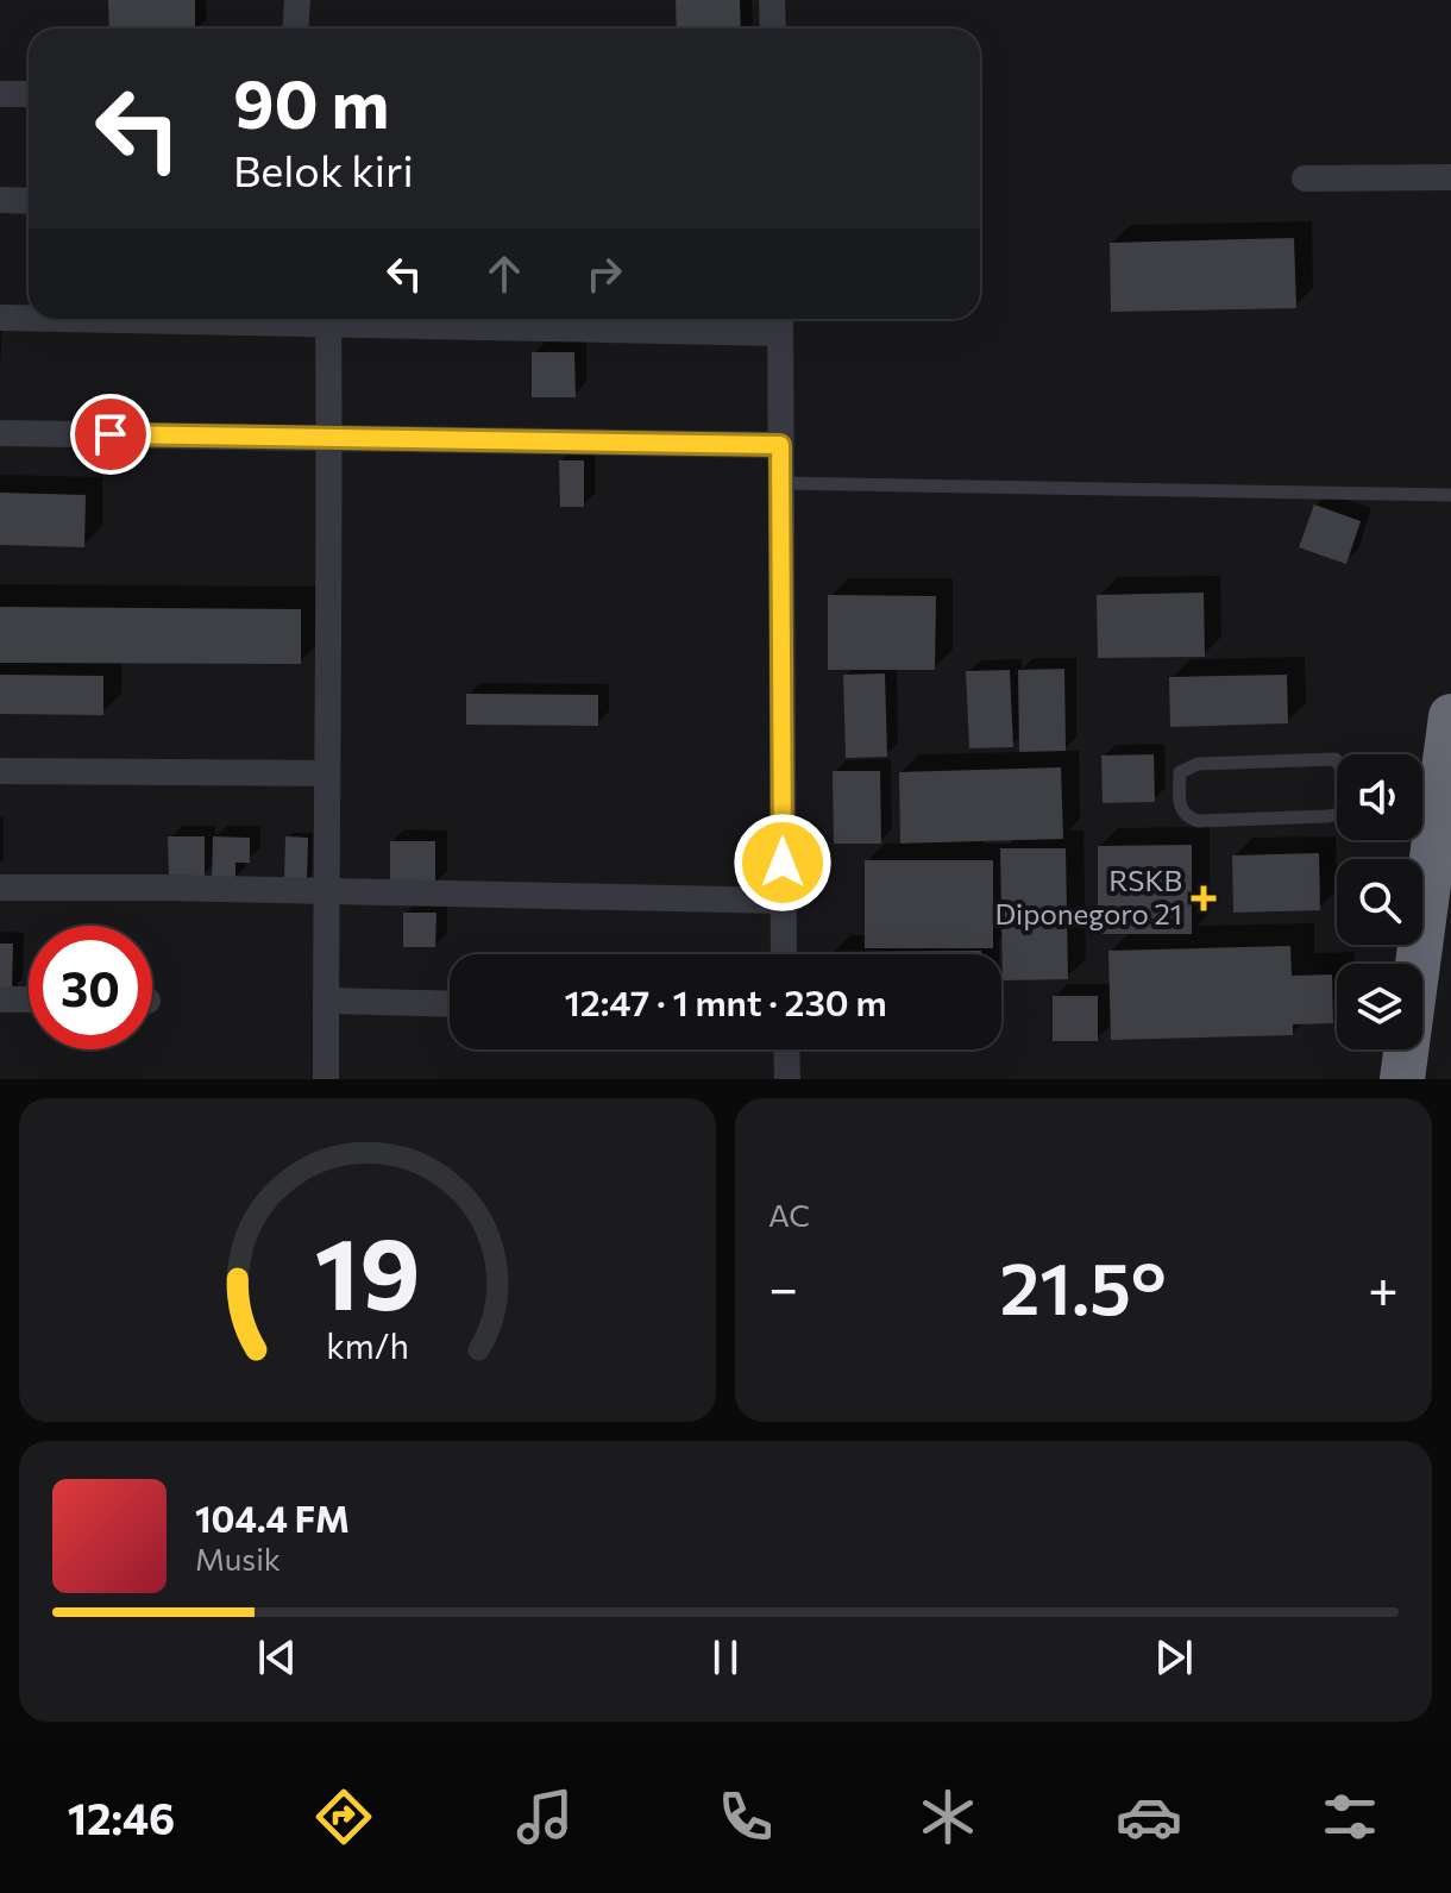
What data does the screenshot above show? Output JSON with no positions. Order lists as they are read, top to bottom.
{
  "places": {
    "health": ["RSKB Diponegoro 21"]
  },
  "page": {
    "turn": ["90 m", "Belok kiri"],
    "limit": "30",
    "trip": "12:47 · 1 mnt · 230 m",
    "tile": "AC",
    "heat": ["−", "21.5°", "+"],
    "song": ["104.4 FM", "Musik"],
    "tabs": "12:46",
    "gauge": ["19", "km/h"]
  }
}
